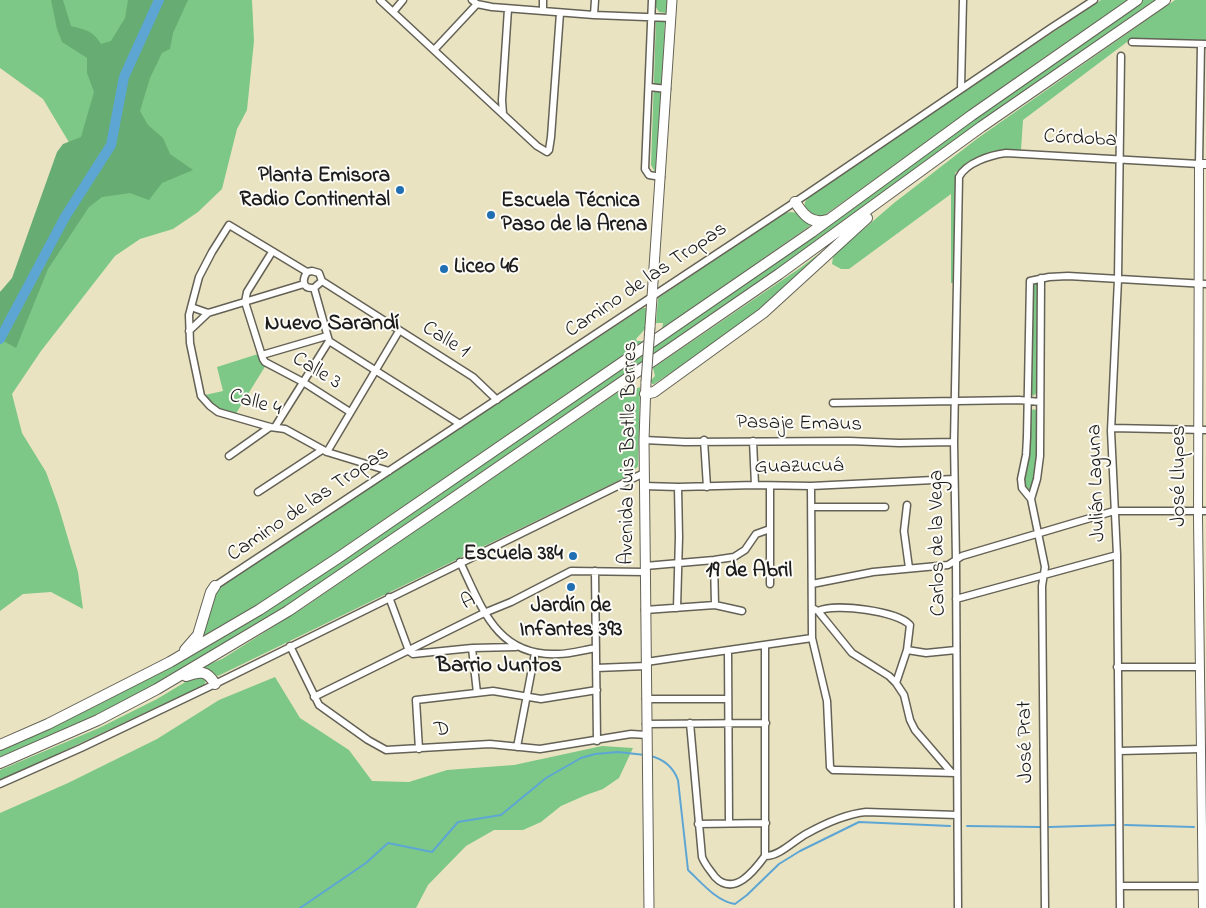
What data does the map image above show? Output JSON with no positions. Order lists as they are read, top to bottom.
{
  "streets": {
    "main road": ["Avenida Luis Batlle Berres"],
    "street": [
      "Córdoba",
      "Camino de las Tropas",
      "Calle 1",
      "Calle 3",
      "Calle 4",
      "Pasaje Emaus",
      "Guazucuá",
      "José Llupes",
      "Julián Laguna",
      "Carlos de la Vega",
      "A",
      "D",
      "José Prat"
    ]
  },
  "crossings": [
    ["Córdoba", "José Llupes"],
    ["Córdoba", "Julián Laguna"],
    ["Córdoba", "Carlos de la Vega"],
    ["Camino de las Tropas", "Calle 1"],
    ["Camino de las Tropas", "Calle 4"],
    ["Camino de las Tropas", "Avenida Luis Batlle Berres"],
    ["Pasaje Emaus", "Avenida Luis Batlle Berres"],
    ["Pasaje Emaus", "Carlos de la Vega"],
    ["Avenida Luis Batlle Berres", "Guazucuá"],
    ["Avenida Luis Batlle Berres", "A"],
    ["Avenida Luis Batlle Berres", "D"],
    ["Guazucuá", "Carlos de la Vega"],
    ["A", "D"]
  ],
  "districts": ["Nuevo Sarandí", "19 de Abril", "Barrio Juntos"],
  "places": [
    "Planta Emisora Radio Continental",
    "Escuela Técnica Paso de la Arena",
    "Liceo 46",
    "Escuela 384",
    "Jardín de Infantes 393"
  ]
}
